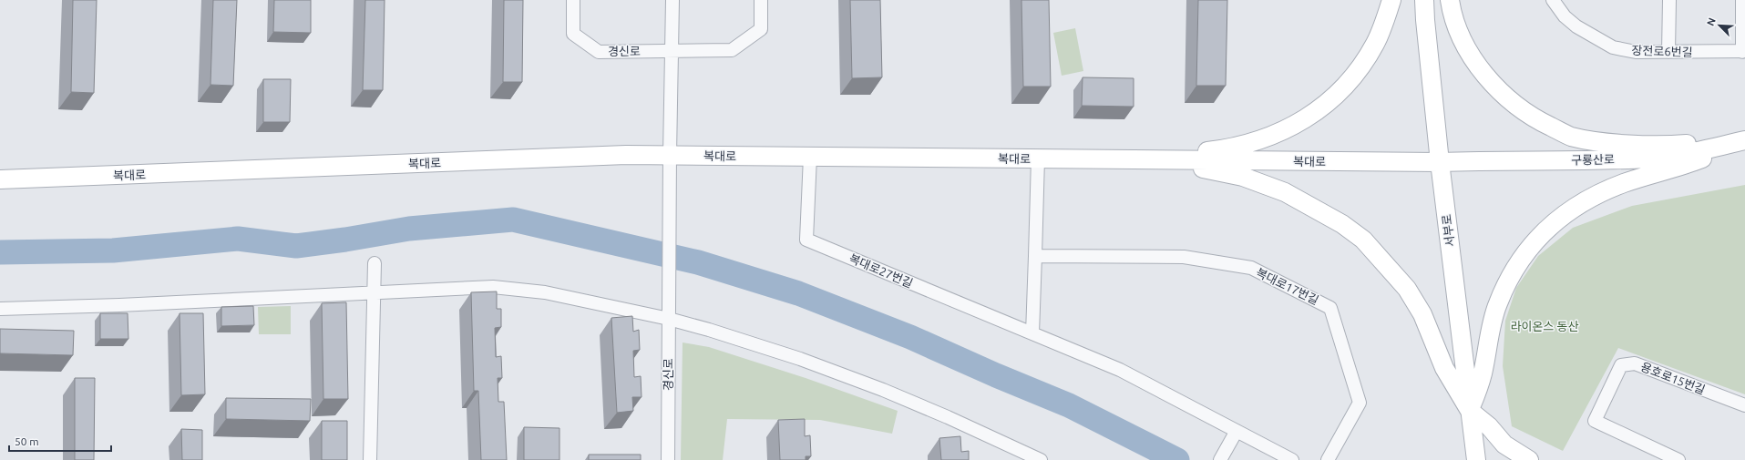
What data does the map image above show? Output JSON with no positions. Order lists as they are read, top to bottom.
{
  "streets": {
    "main road": ["복대로", "구룡산로", "서부로"],
    "street": [
      "경신로",
      "장전로6번길",
      "복대로27번길",
      "복대로17번길",
      "용호로15번길"
    ]
  },
  "crossings": [
    ["경신로", "복대로"],
    ["복대로", "구룡산로"],
    ["복대로", "서부로"],
    ["복대로", "복대로27번길"],
    ["구룡산로", "서부로"]
  ],
  "parks": ["라이온스 동산"],
  "scale_bar": "50 m",
  "north": "top left"
}
